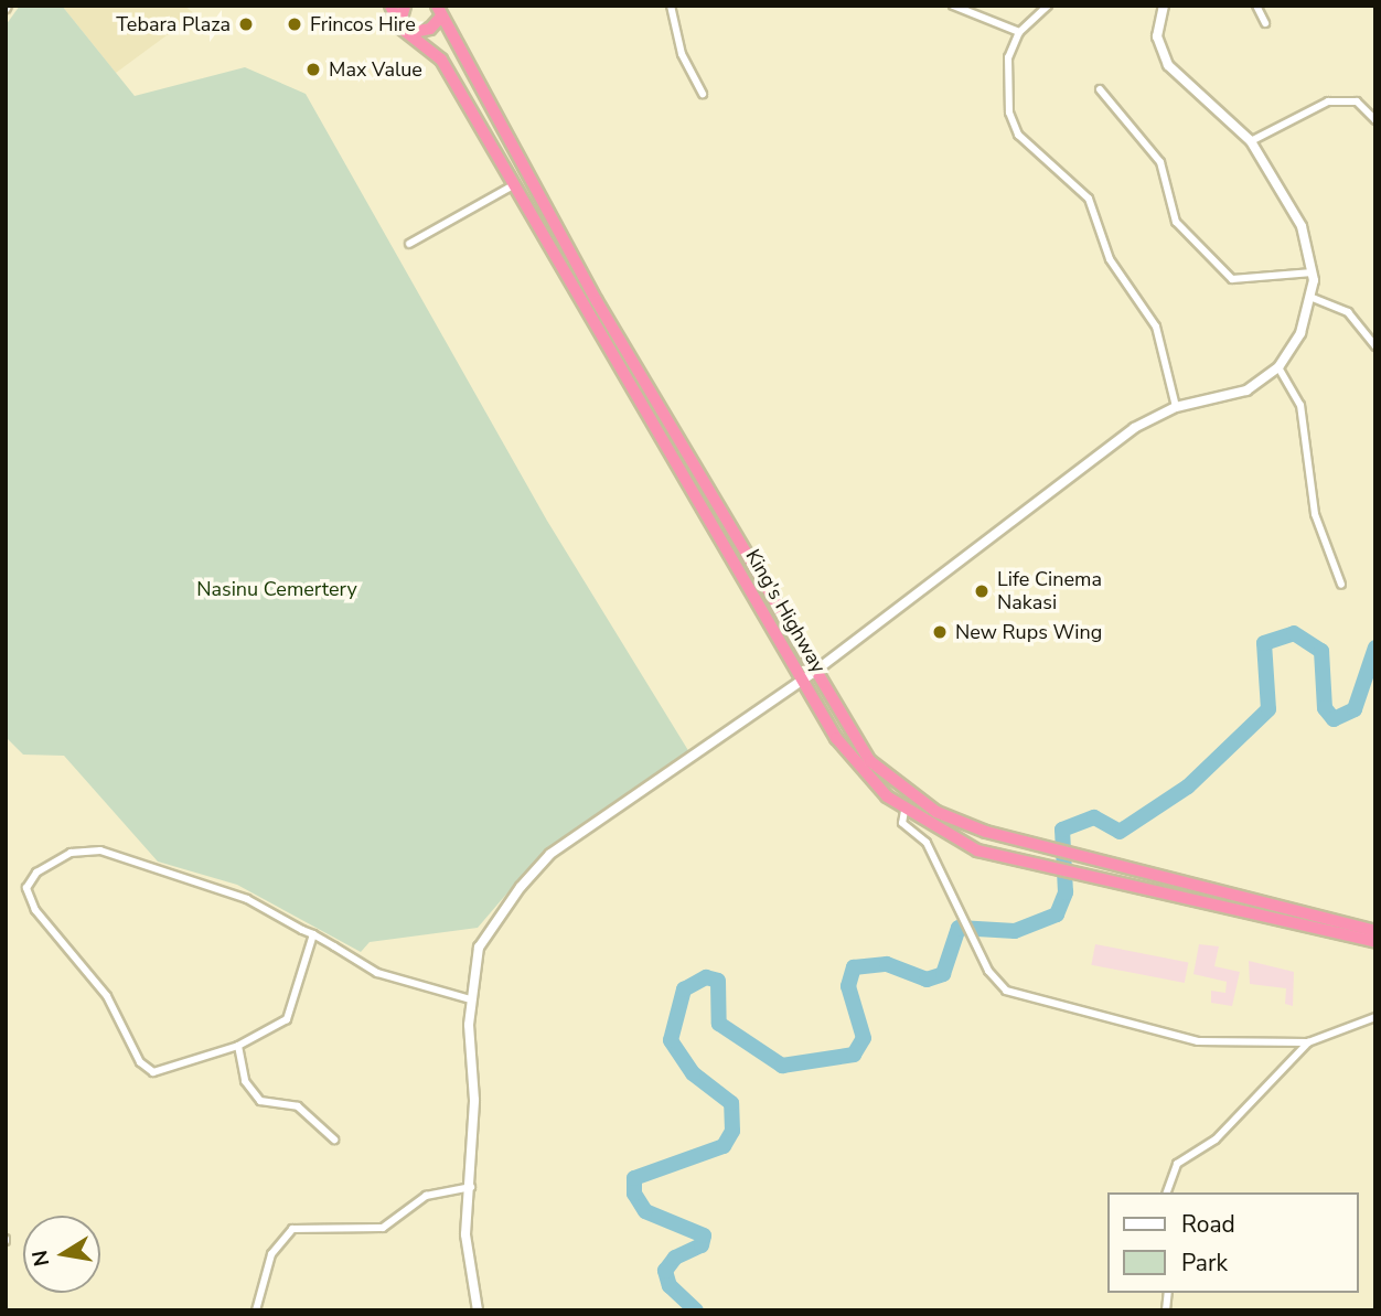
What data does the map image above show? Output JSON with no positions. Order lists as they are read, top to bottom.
{
  "streets": {
    "highway": ["King's Highway"]
  },
  "parks": ["Nasinu Cemertery"],
  "places": [
    "Tebara Plaza",
    "Frincos Hire",
    "Max Value",
    "Life Cinema Nakasi",
    "New Rups Wing"
  ],
  "legend": ["Road", "Park"],
  "north": "left"
}
